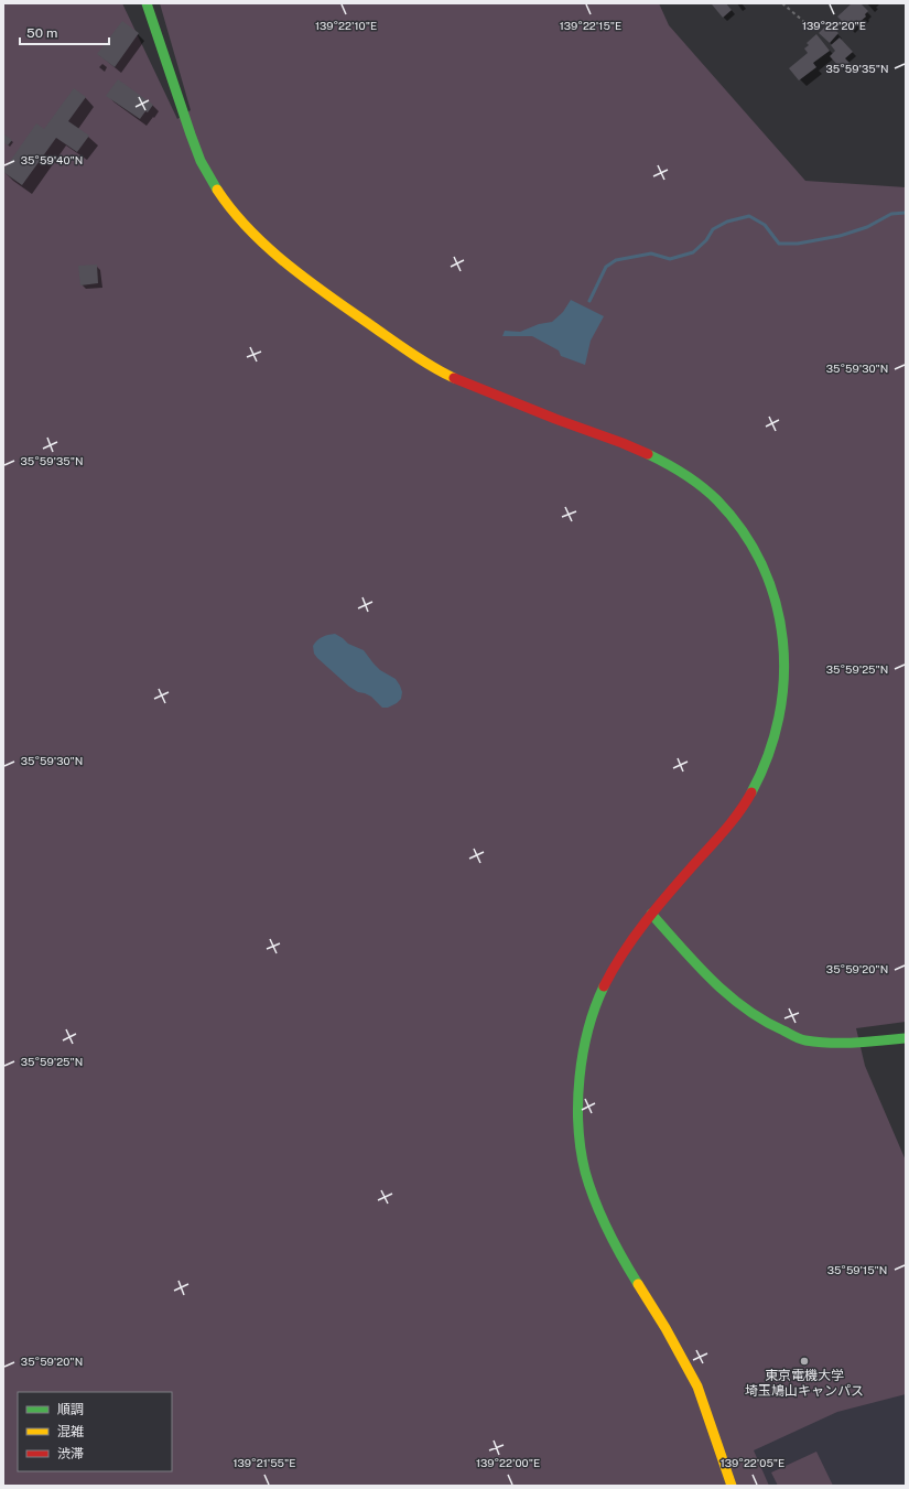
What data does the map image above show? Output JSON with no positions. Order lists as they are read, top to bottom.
{
  "places": ["東京電機大学 埼玉鳩山キャンパス"],
  "legend": ["順調", "混雑", "渋滞"],
  "scale_bar": "50 m",
  "coordinates": [
    "139°22'10\"E",
    "139°22'15\"E",
    "139°22'20\"E",
    "35°59'35\"N",
    "35°59'40\"N",
    "35°59'30\"N",
    "35°59'25\"N",
    "35°59'20\"N",
    "35°59'15\"N",
    "139°21'55\"E",
    "139°22'00\"E",
    "139°22'05\"E"
  ]
}
